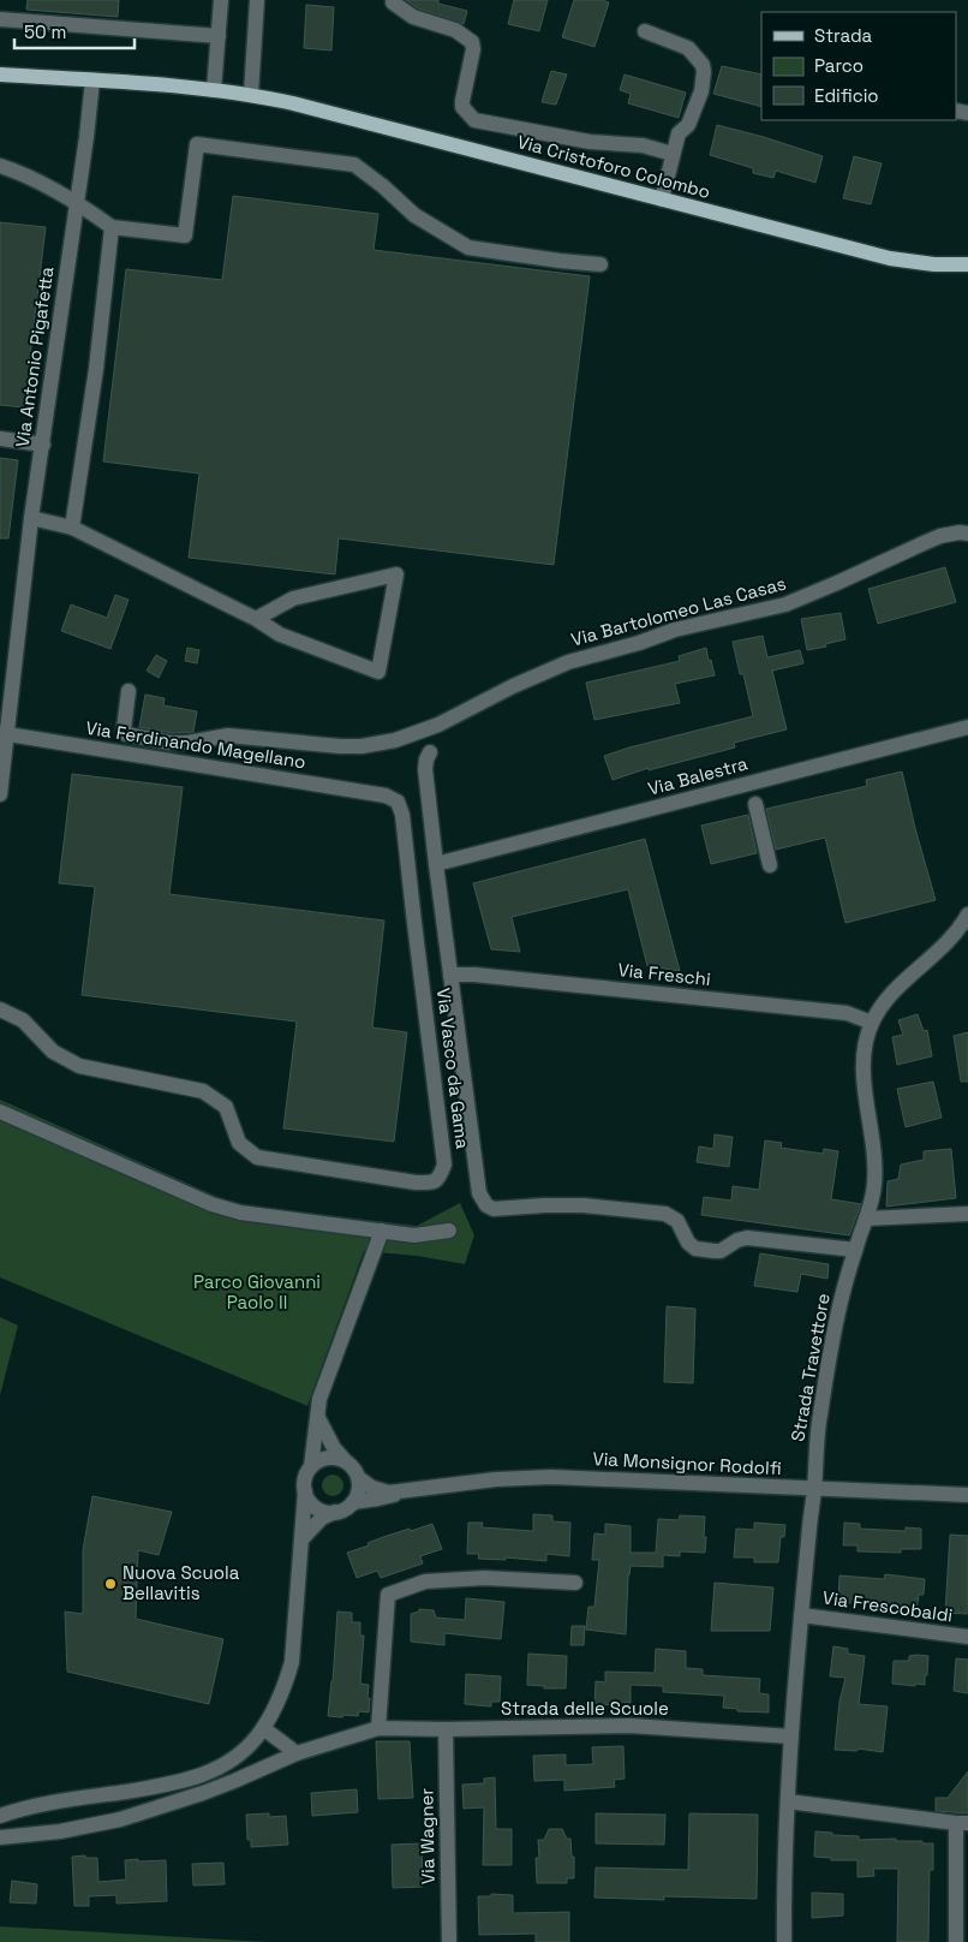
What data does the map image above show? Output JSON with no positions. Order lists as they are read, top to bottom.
{
  "streets": {
    "main road": ["Via Cristoforo Colombo"],
    "street": [
      "Via Antonio Pigafetta",
      "Via Bartolomeo Las Casas",
      "Via Ferdinando Magellano",
      "Via Balestra",
      "Via Freschi",
      "Via Vasco da Gama",
      "Strada Travettore",
      "Via Monsignor Rodolfi",
      "Via Frescobaldi",
      "Strada delle Scuole",
      "Via Wagner"
    ]
  },
  "crossings": [
    ["Via Cristoforo Colombo", "Via Antonio Pigafetta"],
    ["Via Antonio Pigafetta", "Via Ferdinando Magellano"],
    ["Via Ferdinando Magellano", "Via Vasco da Gama"],
    ["Via Freschi", "Strada Travettore"],
    ["Strada Travettore", "Via Monsignor Rodolfi"],
    ["Strada Travettore", "Via Frescobaldi"],
    ["Strada Travettore", "Strada delle Scuole"],
    ["Strada delle Scuole", "Via Wagner"]
  ],
  "parks": ["Parco Giovanni Paolo II"],
  "places": ["Nuova Scuola Bellavitis"],
  "legend": ["Strada", "Parco", "Edificio"],
  "scale_bar": "50 m"
}
